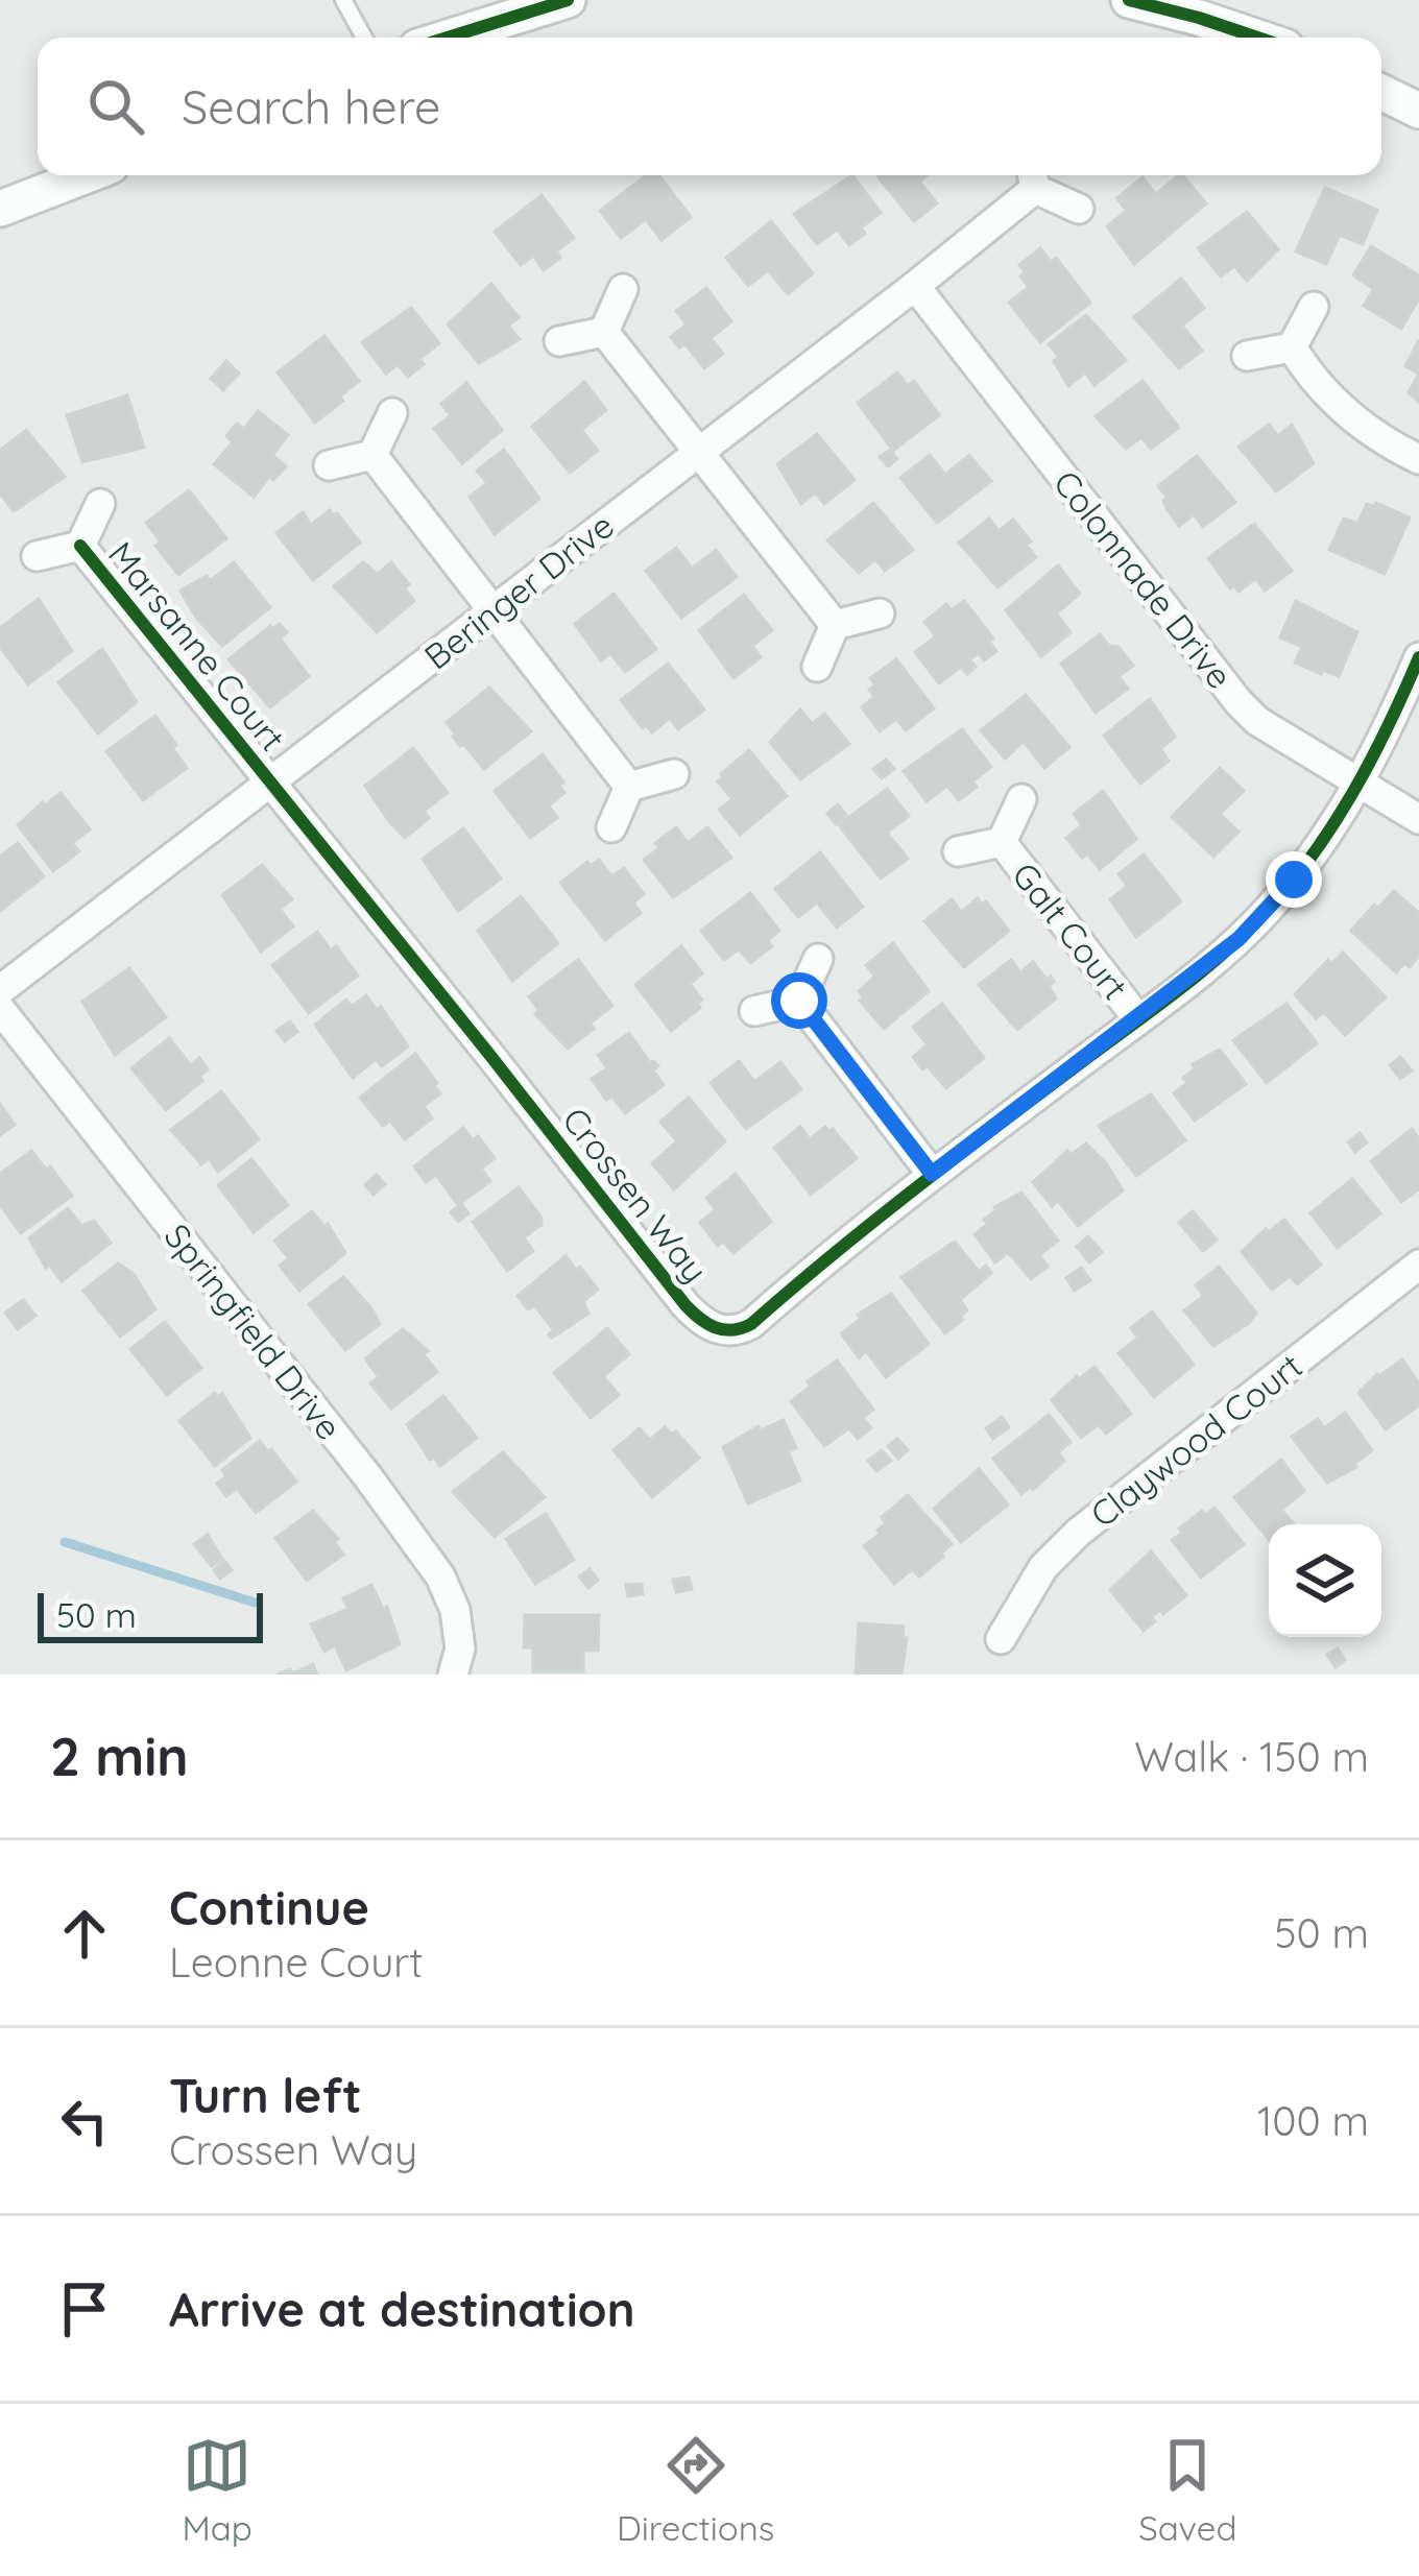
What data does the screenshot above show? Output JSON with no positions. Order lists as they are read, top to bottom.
{
  "streets": {
    "street": [
      "Colonnade Drive",
      "Beringer Drive",
      "Marsanne Court",
      "Galt Court",
      "Crossen Way",
      "Springfield Drive",
      "Claywood Court"
    ]
  },
  "crossings": [
    ["Colonnade Drive", "Beringer Drive"],
    ["Colonnade Drive", "Crossen Way"],
    ["Beringer Drive", "Marsanne Court"],
    ["Beringer Drive", "Crossen Way"],
    ["Marsanne Court", "Crossen Way"],
    ["Galt Court", "Crossen Way"]
  ],
  "scale_bar": "50 m",
  "page": {
    "search": "Search here",
    "scale": "50 m",
    "heading": ["2 min", "Walk · 150 m"],
    "list": [
      ["Continue", "Leonne Court", "50 m"],
      ["Turn left", "Crossen Way", "100 m"],
      "Arrive at destination"
    ],
    "nav": ["Map", "Directions", "Saved"]
  }
}
